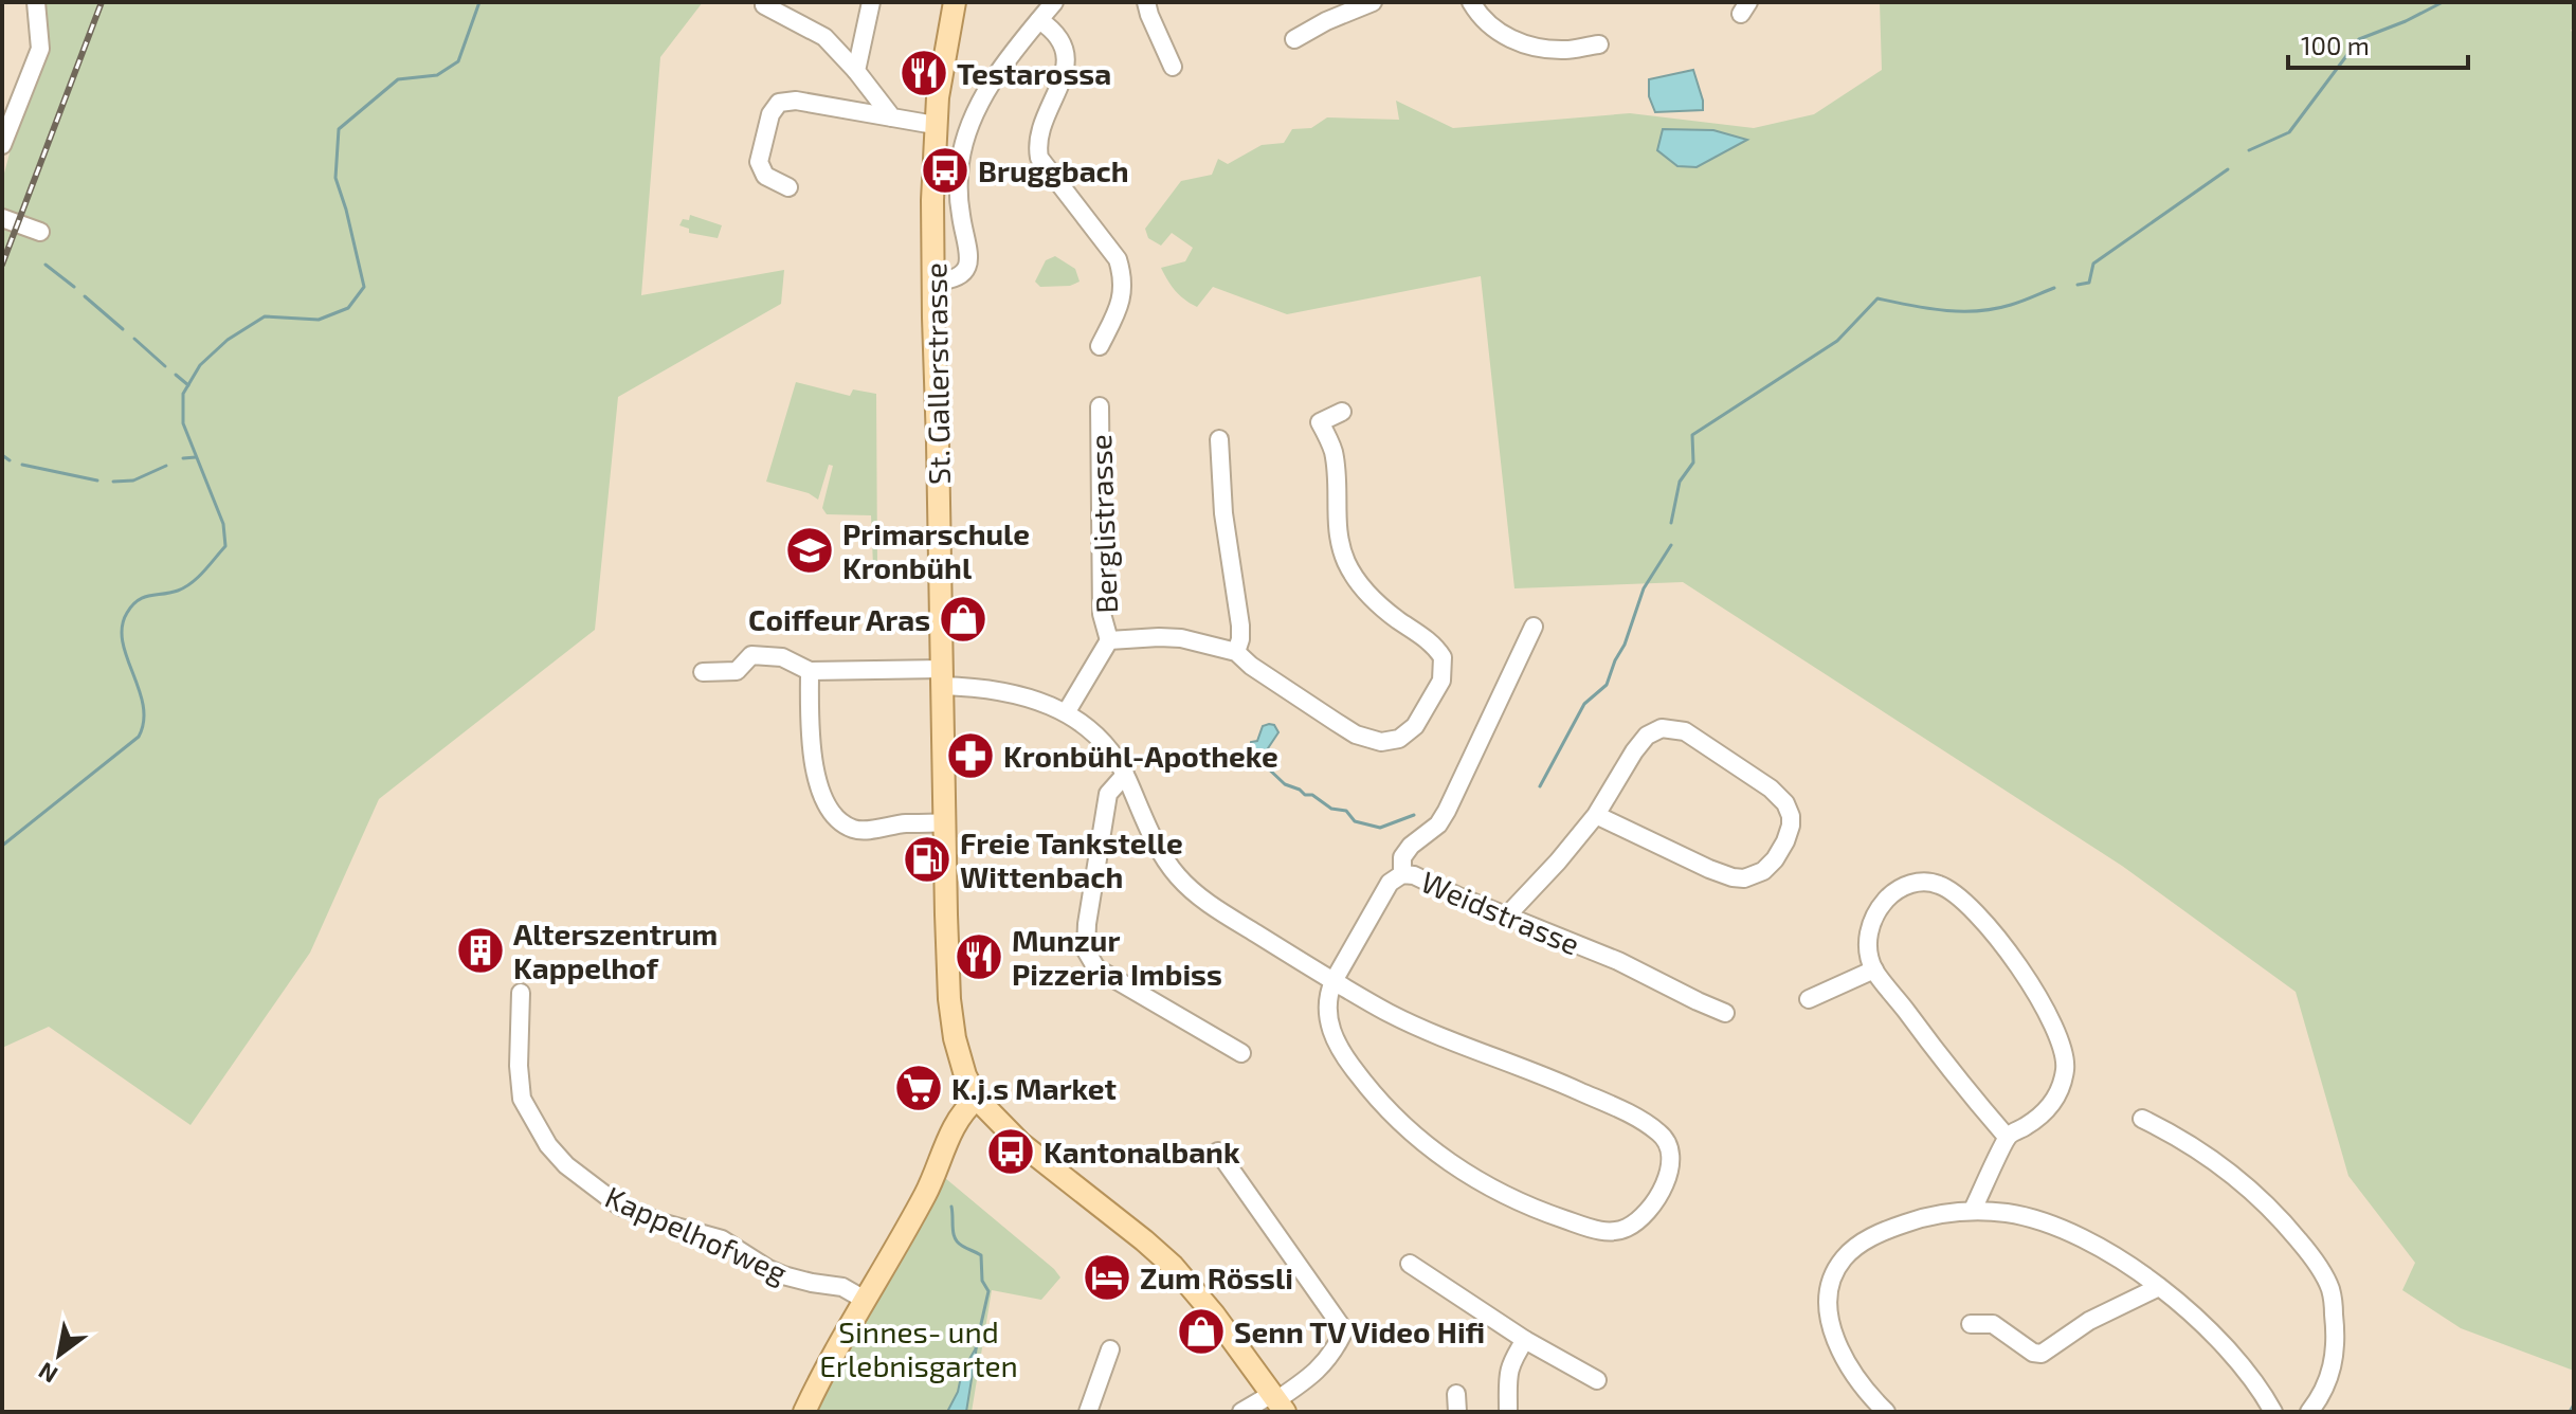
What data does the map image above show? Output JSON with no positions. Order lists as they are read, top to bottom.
{
  "streets": {
    "main road": ["St. Gallerstrasse"],
    "street": ["Berglistrasse", "Weidstrasse", "Kappelhofweg"]
  },
  "parks": ["Sinnes- und Erlebnisgarten"],
  "places": {
    "restaurant": ["Testarossa", "Munzur Pizzeria Imbiss"],
    "bus stop": ["Bruggbach", "Kantonalbank"],
    "school or university": ["Primarschule Kronbühl"],
    "shop": ["Coiffeur Aras", "Senn TV Video Hifi"],
    "pharmacy": ["Kronbühl-Apotheke"],
    "fuel station": ["Freie Tankstelle Wittenbach"],
    "building": ["Alterszentrum Kappelhof"],
    "supermarket": ["K.j.s Market"],
    "hotel": ["Zum Rössli"]
  },
  "scale_bar": "100 m",
  "north": "bottom left"
}
